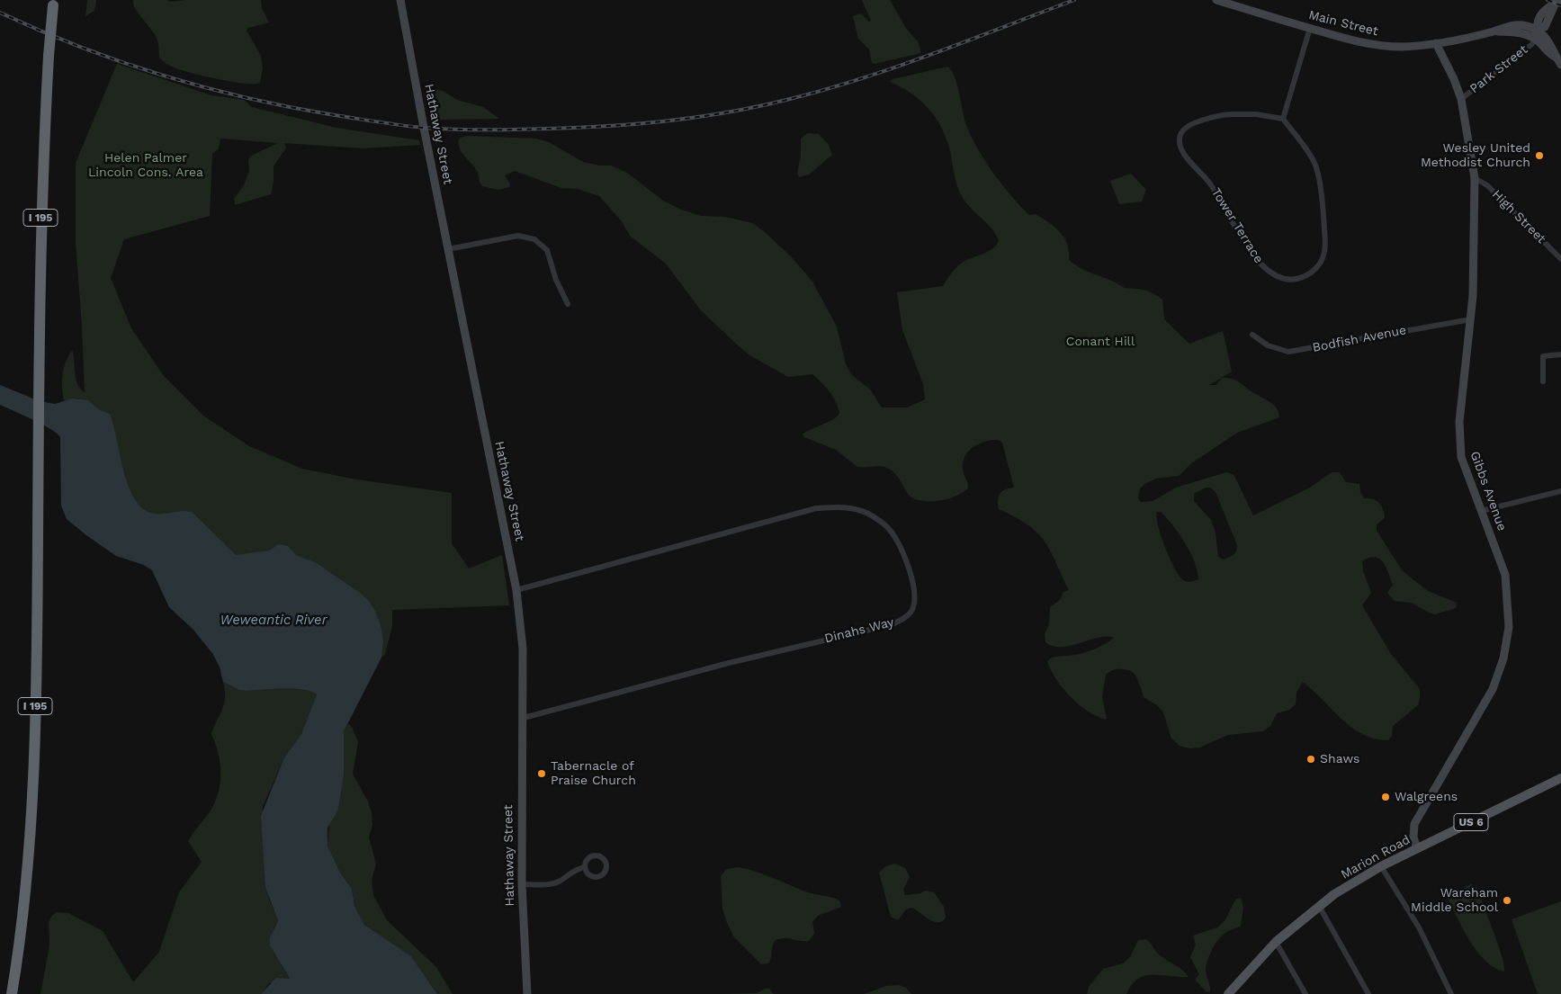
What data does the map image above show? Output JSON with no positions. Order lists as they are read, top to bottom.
{
  "streets": {
    "highway": ["I 195"],
    "main road": [
      "Main Street",
      "Hathaway Street",
      "Gibbs Avenue",
      "US 6",
      "Marion Road"
    ],
    "street": [
      "Park Street",
      "High Street",
      "Tower Terrace",
      "Bodfish Avenue",
      "Dinahs Way"
    ]
  },
  "crossings": [
    ["Main Street", "Park Street"],
    ["Main Street", "Gibbs Avenue"],
    ["Park Street", "Gibbs Avenue"],
    ["Hathaway Street", "Dinahs Way"],
    ["High Street", "Gibbs Avenue"],
    ["Bodfish Avenue", "Gibbs Avenue"],
    ["Gibbs Avenue", "Marion Road"]
  ],
  "water": ["Weweantic River"],
  "parks": ["Helen Palmer Lincoln Cons. Area", "Conant Hill"],
  "places": [
    "Wesley United Methodist Church",
    "Shaws",
    "Tabernacle of Praise Church",
    "Walgreens",
    "Wareham Middle School"
  ]
}
